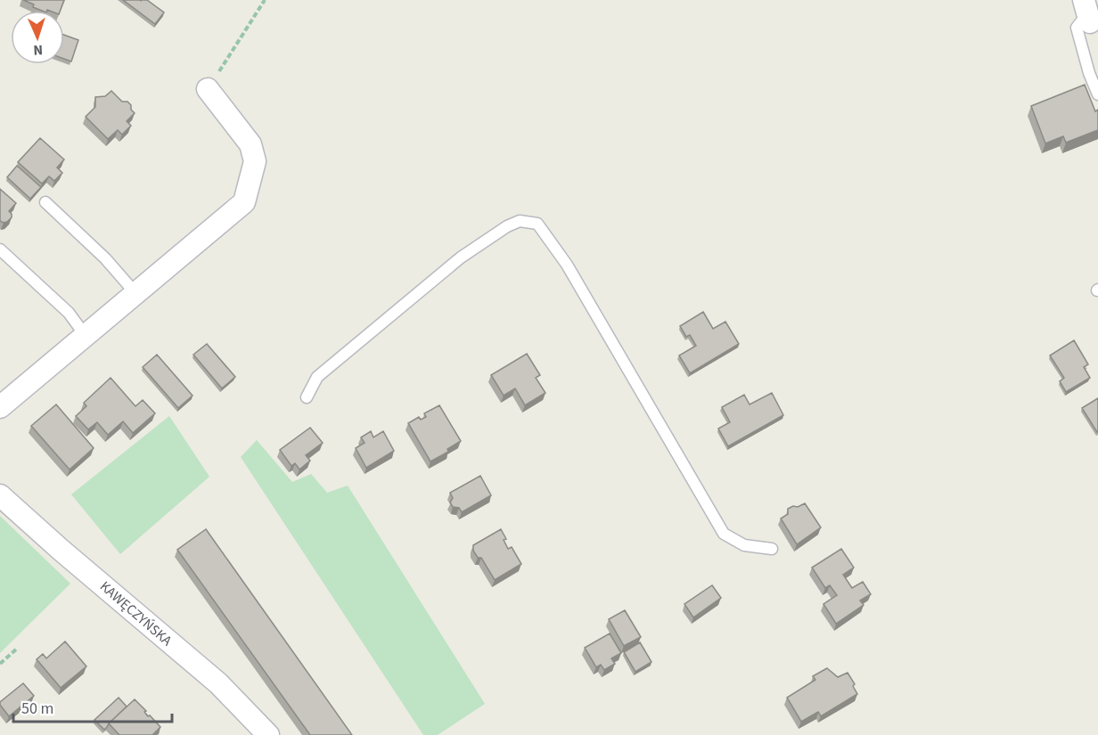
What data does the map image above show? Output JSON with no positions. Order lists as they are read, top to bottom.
{
  "streets": {
    "street": ["KAWĘCZYŃSKA"]
  },
  "scale_bar": "50 m",
  "north": "bottom"
}
